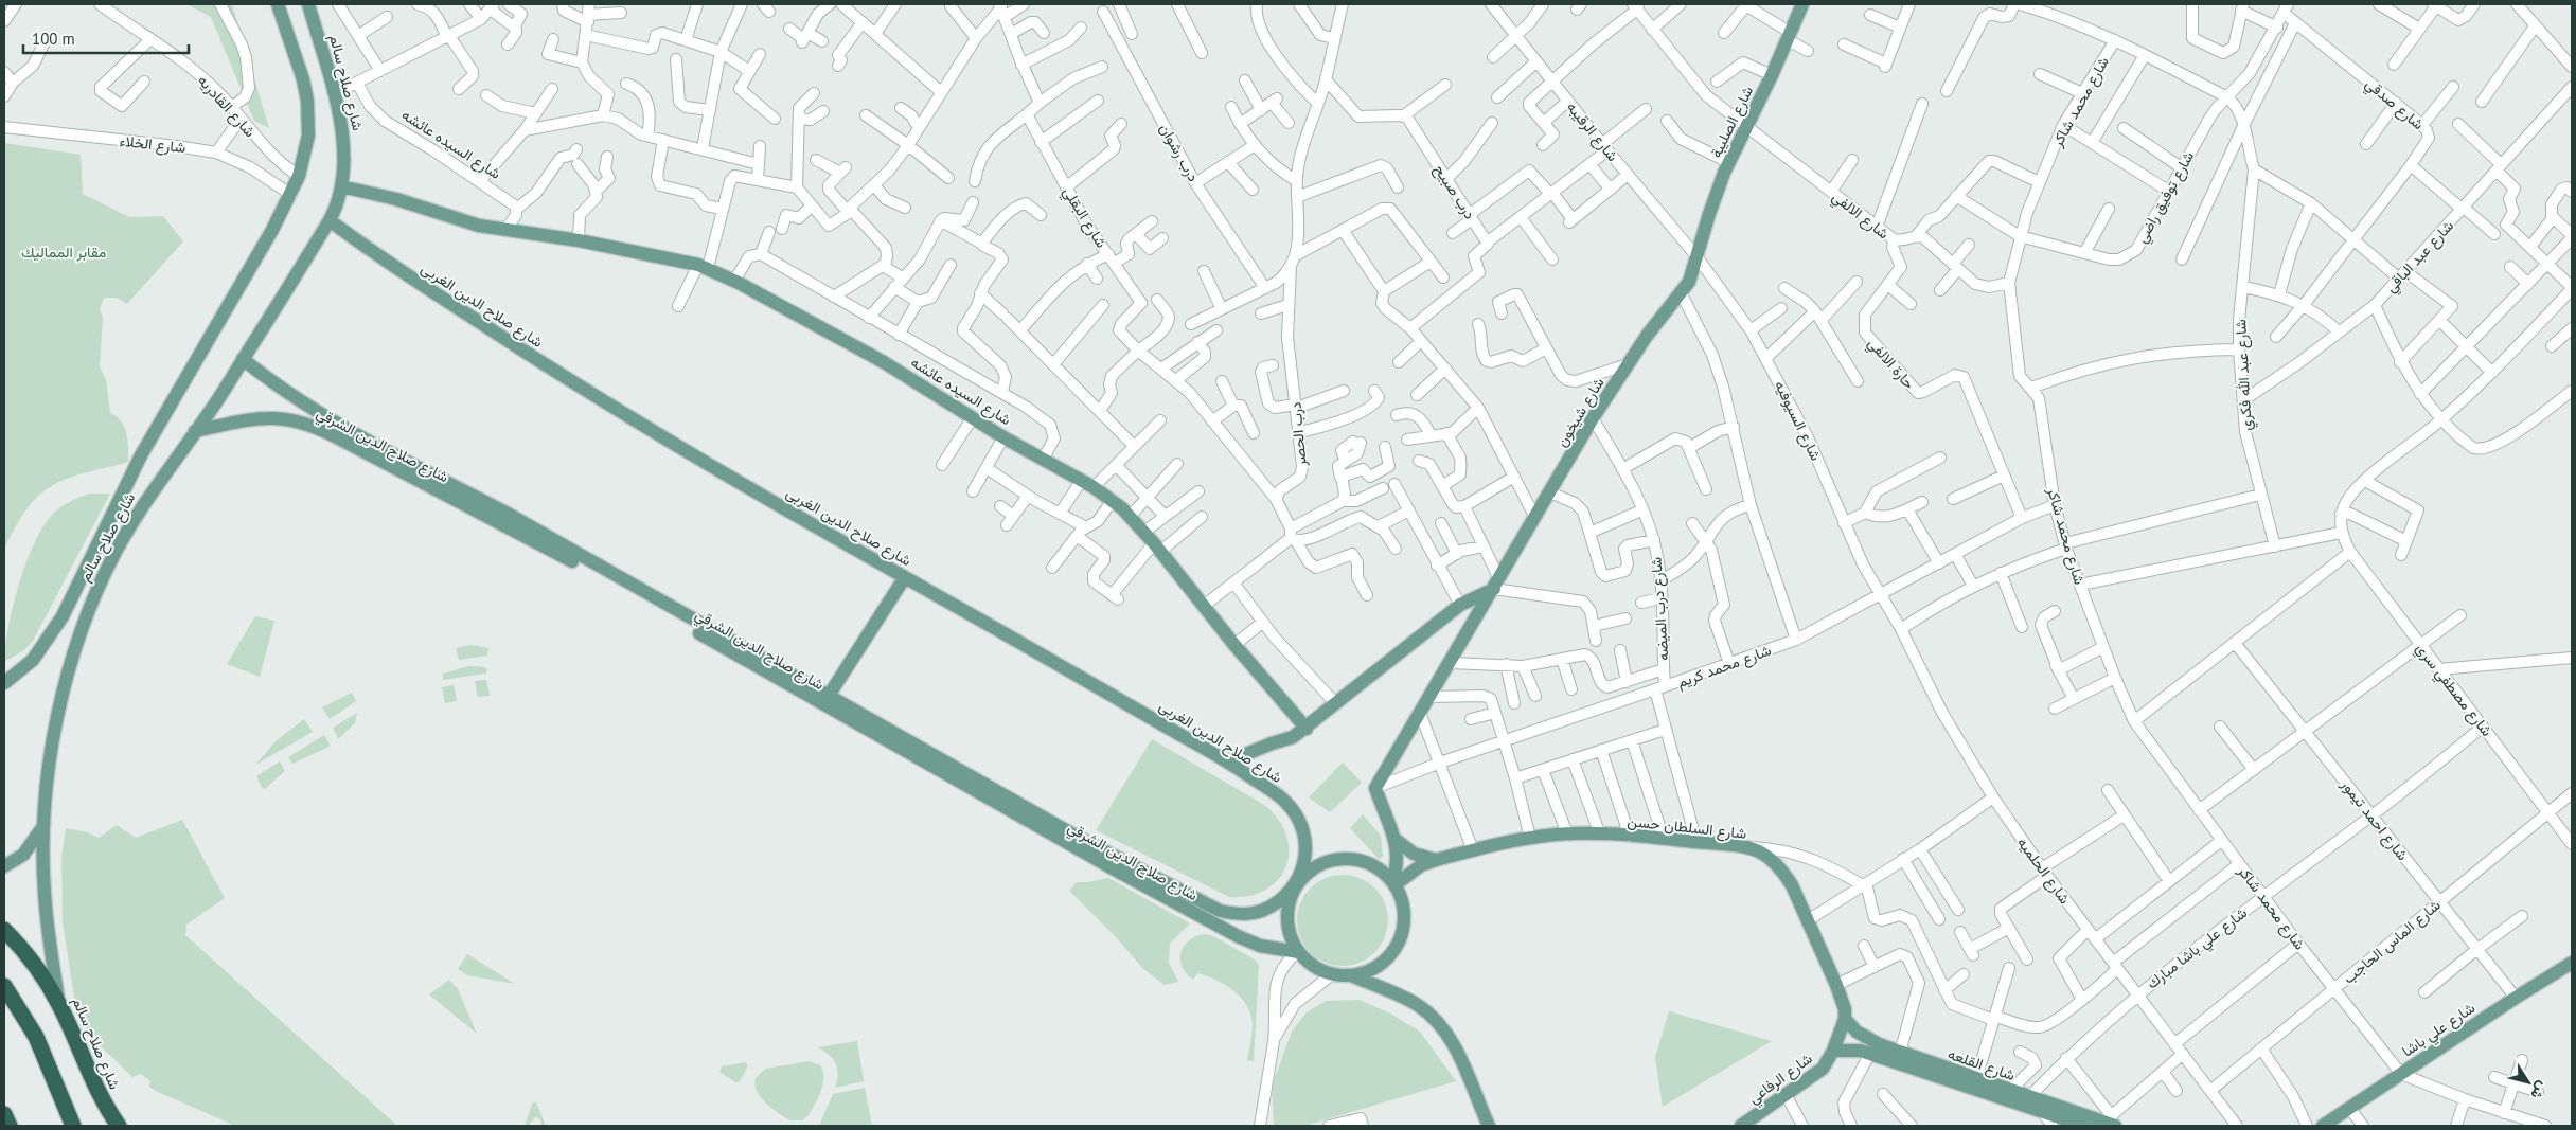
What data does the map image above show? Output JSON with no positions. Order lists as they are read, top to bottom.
{
  "streets": {
    "highway": ["شارع صلاح سالم"],
    "main road": [
      "شارع الصليبة",
      "شارع السيده عائشه",
      "شارع صلاح الدين الغربى",
      "شارع شيخون",
      "شارع صلاح الدين الشرقي",
      "شارع السلطان حسن",
      "شارع علي باشا",
      "شارع القلعه",
      "شارع الرفاعي"
    ],
    "street": [
      "شارع محمد شاكر",
      "شارع صدقي",
      "شارع القادريه",
      "شارع الرقيبه",
      "شارع الخلاء",
      "درب رشوان",
      "درب صبيح",
      "شارع توفيق راضي",
      "شارع الالفي",
      "شارع البقلي",
      "شارع عبد الباقي",
      "حارة الالفي",
      "شارع عبد الله فكري",
      "شارع السيوفيه",
      "درب الحصر",
      "شارع درب الميضه",
      "شارع محمد كريم",
      "شارع مصطفي سري",
      "شارع احمد تيمور",
      "شارع الحلميه",
      "شارع الماس الحاجب",
      "شارع علي باشا مبارك"
    ]
  },
  "crossings": [
    ["شارع صلاح سالم", "شارع القادريه"],
    ["شارع صلاح سالم", "شارع الخلاء"],
    ["شارع صلاح سالم", "شارع السيده عائشه"],
    ["شارع صلاح سالم", "شارع صلاح الدين الغربى"],
    ["شارع صلاح سالم", "شارع صلاح الدين الشرقي"],
    ["شارع محمد شاكر", "شارع توفيق راضي"],
    ["شارع محمد شاكر", "شارع محمد كريم"],
    ["شارع محمد شاكر", "شارع الماس الحاجب"],
    ["شارع محمد شاكر", "شارع علي باشا مبارك"],
    ["شارع محمد شاكر", "شارع علي باشا"],
    ["شارع صدقي", "شارع توفيق راضي"],
    ["شارع الصليبة", "شارع الرقيبه"],
    ["شارع الصليبة", "شارع الالفي"],
    ["شارع الصليبة", "شارع شيخون"],
    ["شارع الصليبة", "شارع السيوفيه"],
    ["شارع الرقيبه", "شارع شيخون"],
    ["شارع الرقيبه", "شارع السيوفيه"],
    ["شارع توفيق راضي", "شارع عبد الله فكري"],
    ["شارع الالفي", "حارة الالفي"],
    ["شارع عبد الباقي", "شارع عبد الله فكري"],
    ["شارع صلاح الدين الغربى", "شارع صلاح الدين الشرقي"],
    ["شارع صلاح الدين الغربى", "شارع السلطان حسن"],
    ["حارة الالفي", "شارع محمد كريم"],
    ["شارع شيخون", "شارع السيوفيه"],
    ["شارع شيخون", "شارع درب الميضه"],
    ["شارع شيخون", "شارع محمد كريم"],
    ["شارع السيوفيه", "شارع محمد كريم"],
    ["شارع السيوفيه", "شارع الحلميه"],
    ["شارع صلاح الدين الشرقي", "شارع السلطان حسن"],
    ["شارع درب الميضه", "شارع محمد كريم"],
    ["شارع درب الميضه", "شارع السلطان حسن"],
    ["شارع محمد كريم", "شارع الحلميه"],
    ["شارع مصطفي سري", "شارع الماس الحاجب"],
    ["شارع مصطفي سري", "شارع علي باشا مبارك"],
    ["شارع احمد تيمور", "شارع الماس الحاجب"],
    ["شارع احمد تيمور", "شارع علي باشا مبارك"],
    ["شارع احمد تيمور", "شارع علي باشا"],
    ["شارع السلطان حسن", "شارع القلعه"],
    ["شارع الحلميه", "شارع الماس الحاجب"],
    ["شارع الحلميه", "شارع علي باشا مبارك"],
    ["شارع علي باشا مبارك", "شارع القلعه"],
    ["شارع القلعه", "شارع الرفاعي"]
  ],
  "parks": ["مقابر المماليك"],
  "scale_bar": "100 m",
  "north": "bottom right"
}
